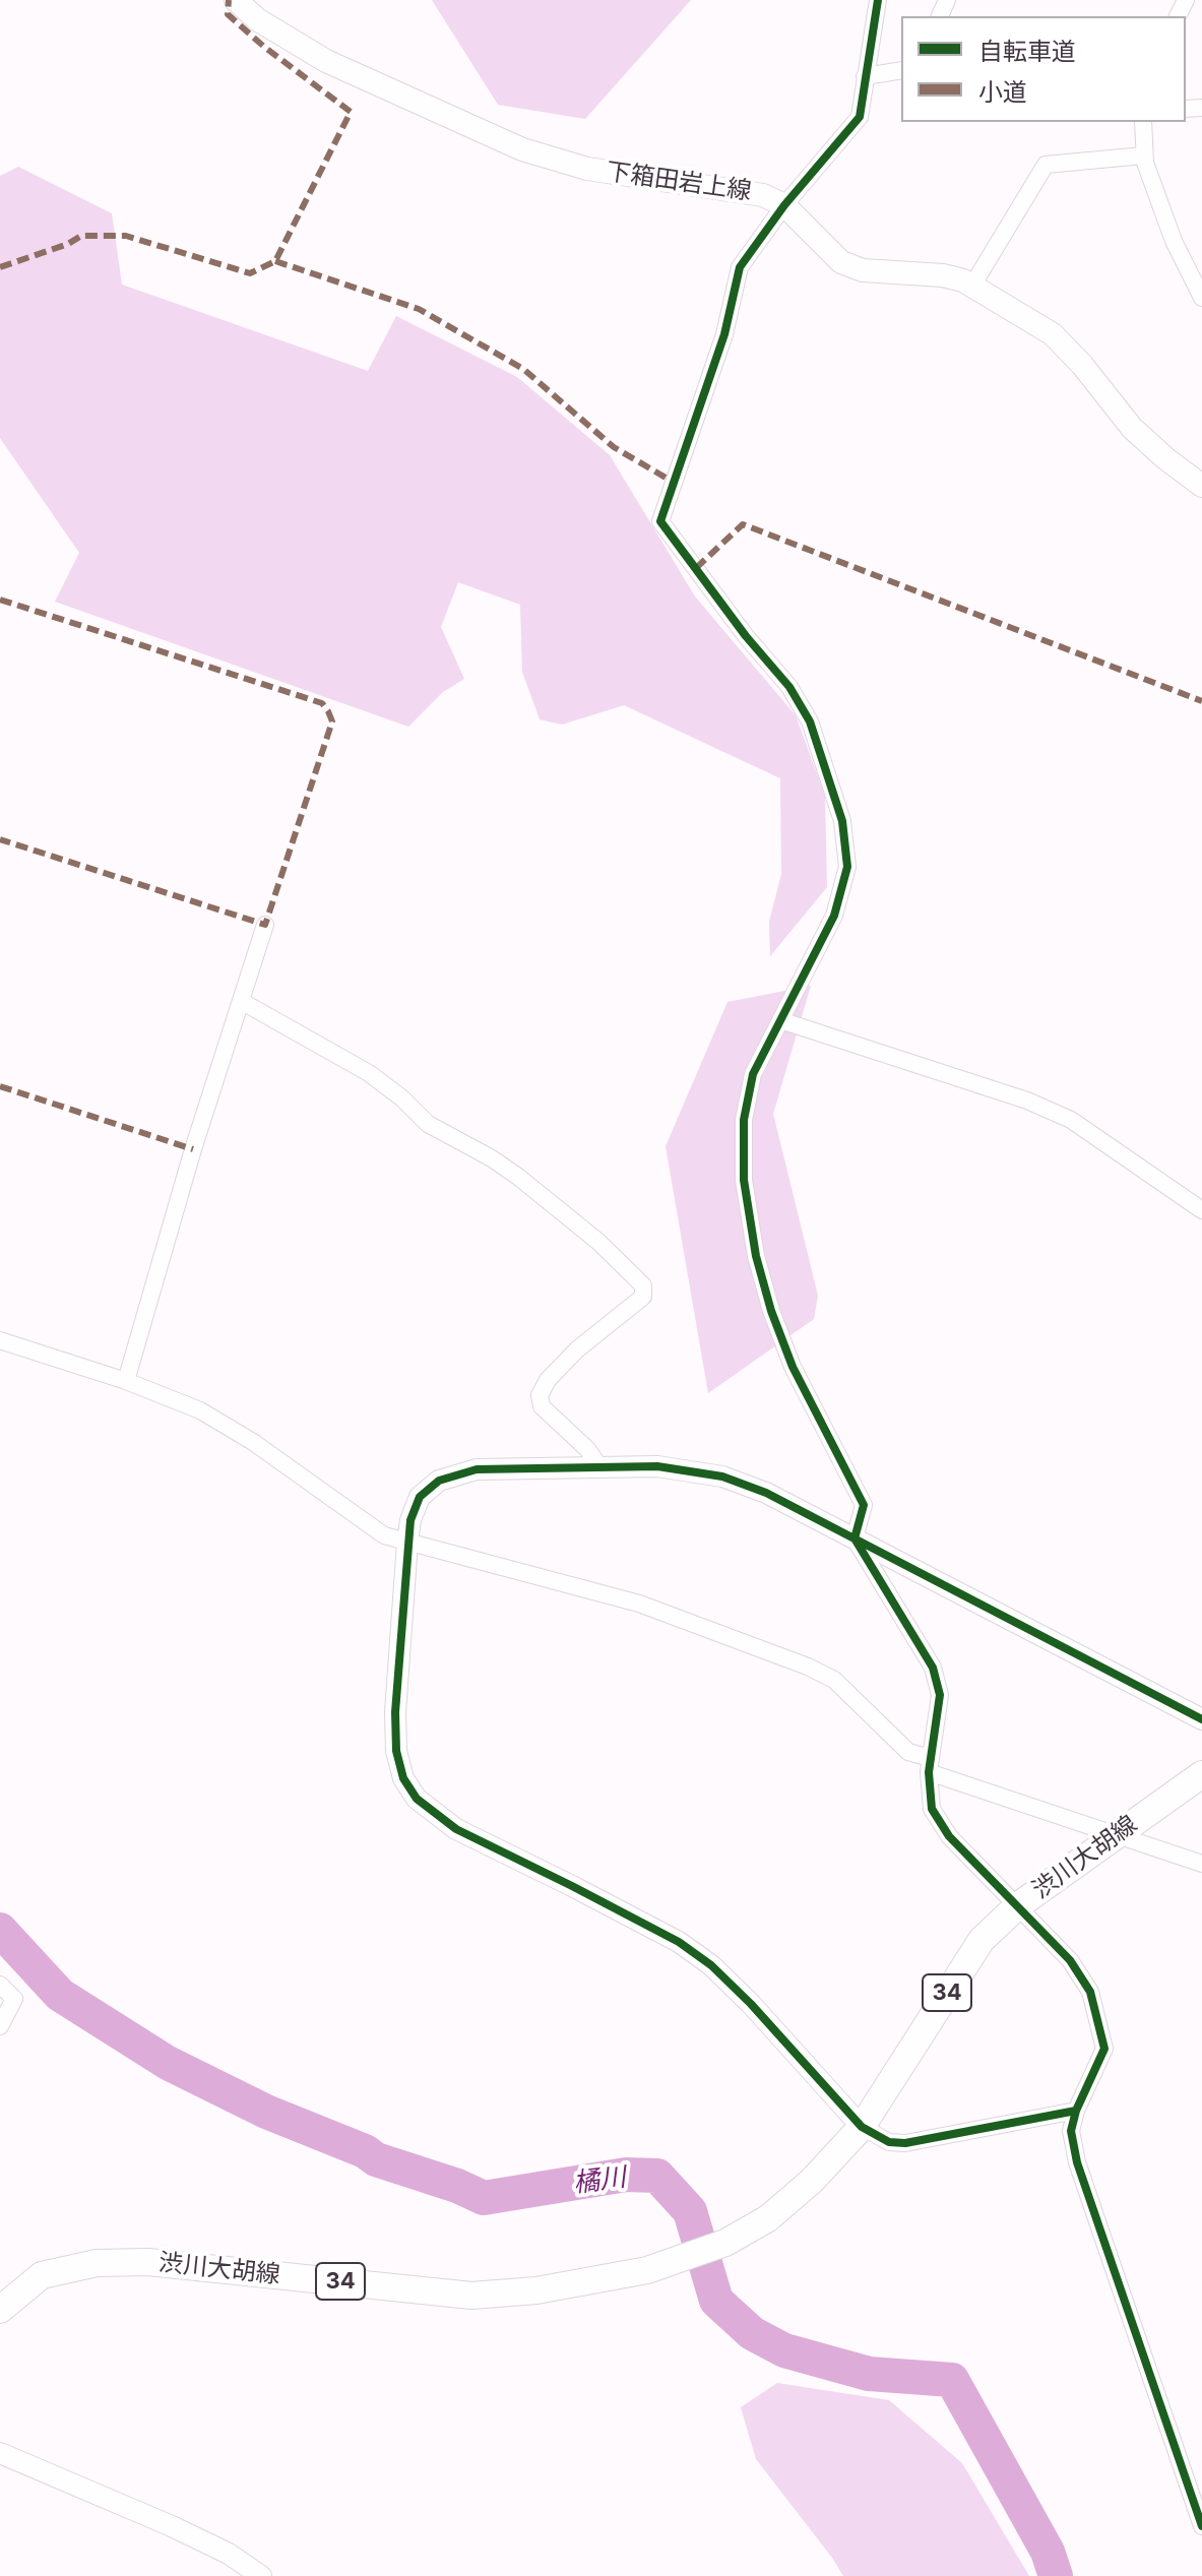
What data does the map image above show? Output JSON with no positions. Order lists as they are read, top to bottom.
{
  "streets": {
    "main road": ["下箱田岩上線", "渋川大胡線", "34"]
  },
  "water": ["橘川"],
  "legend": ["自転車道", "小道"]
}
